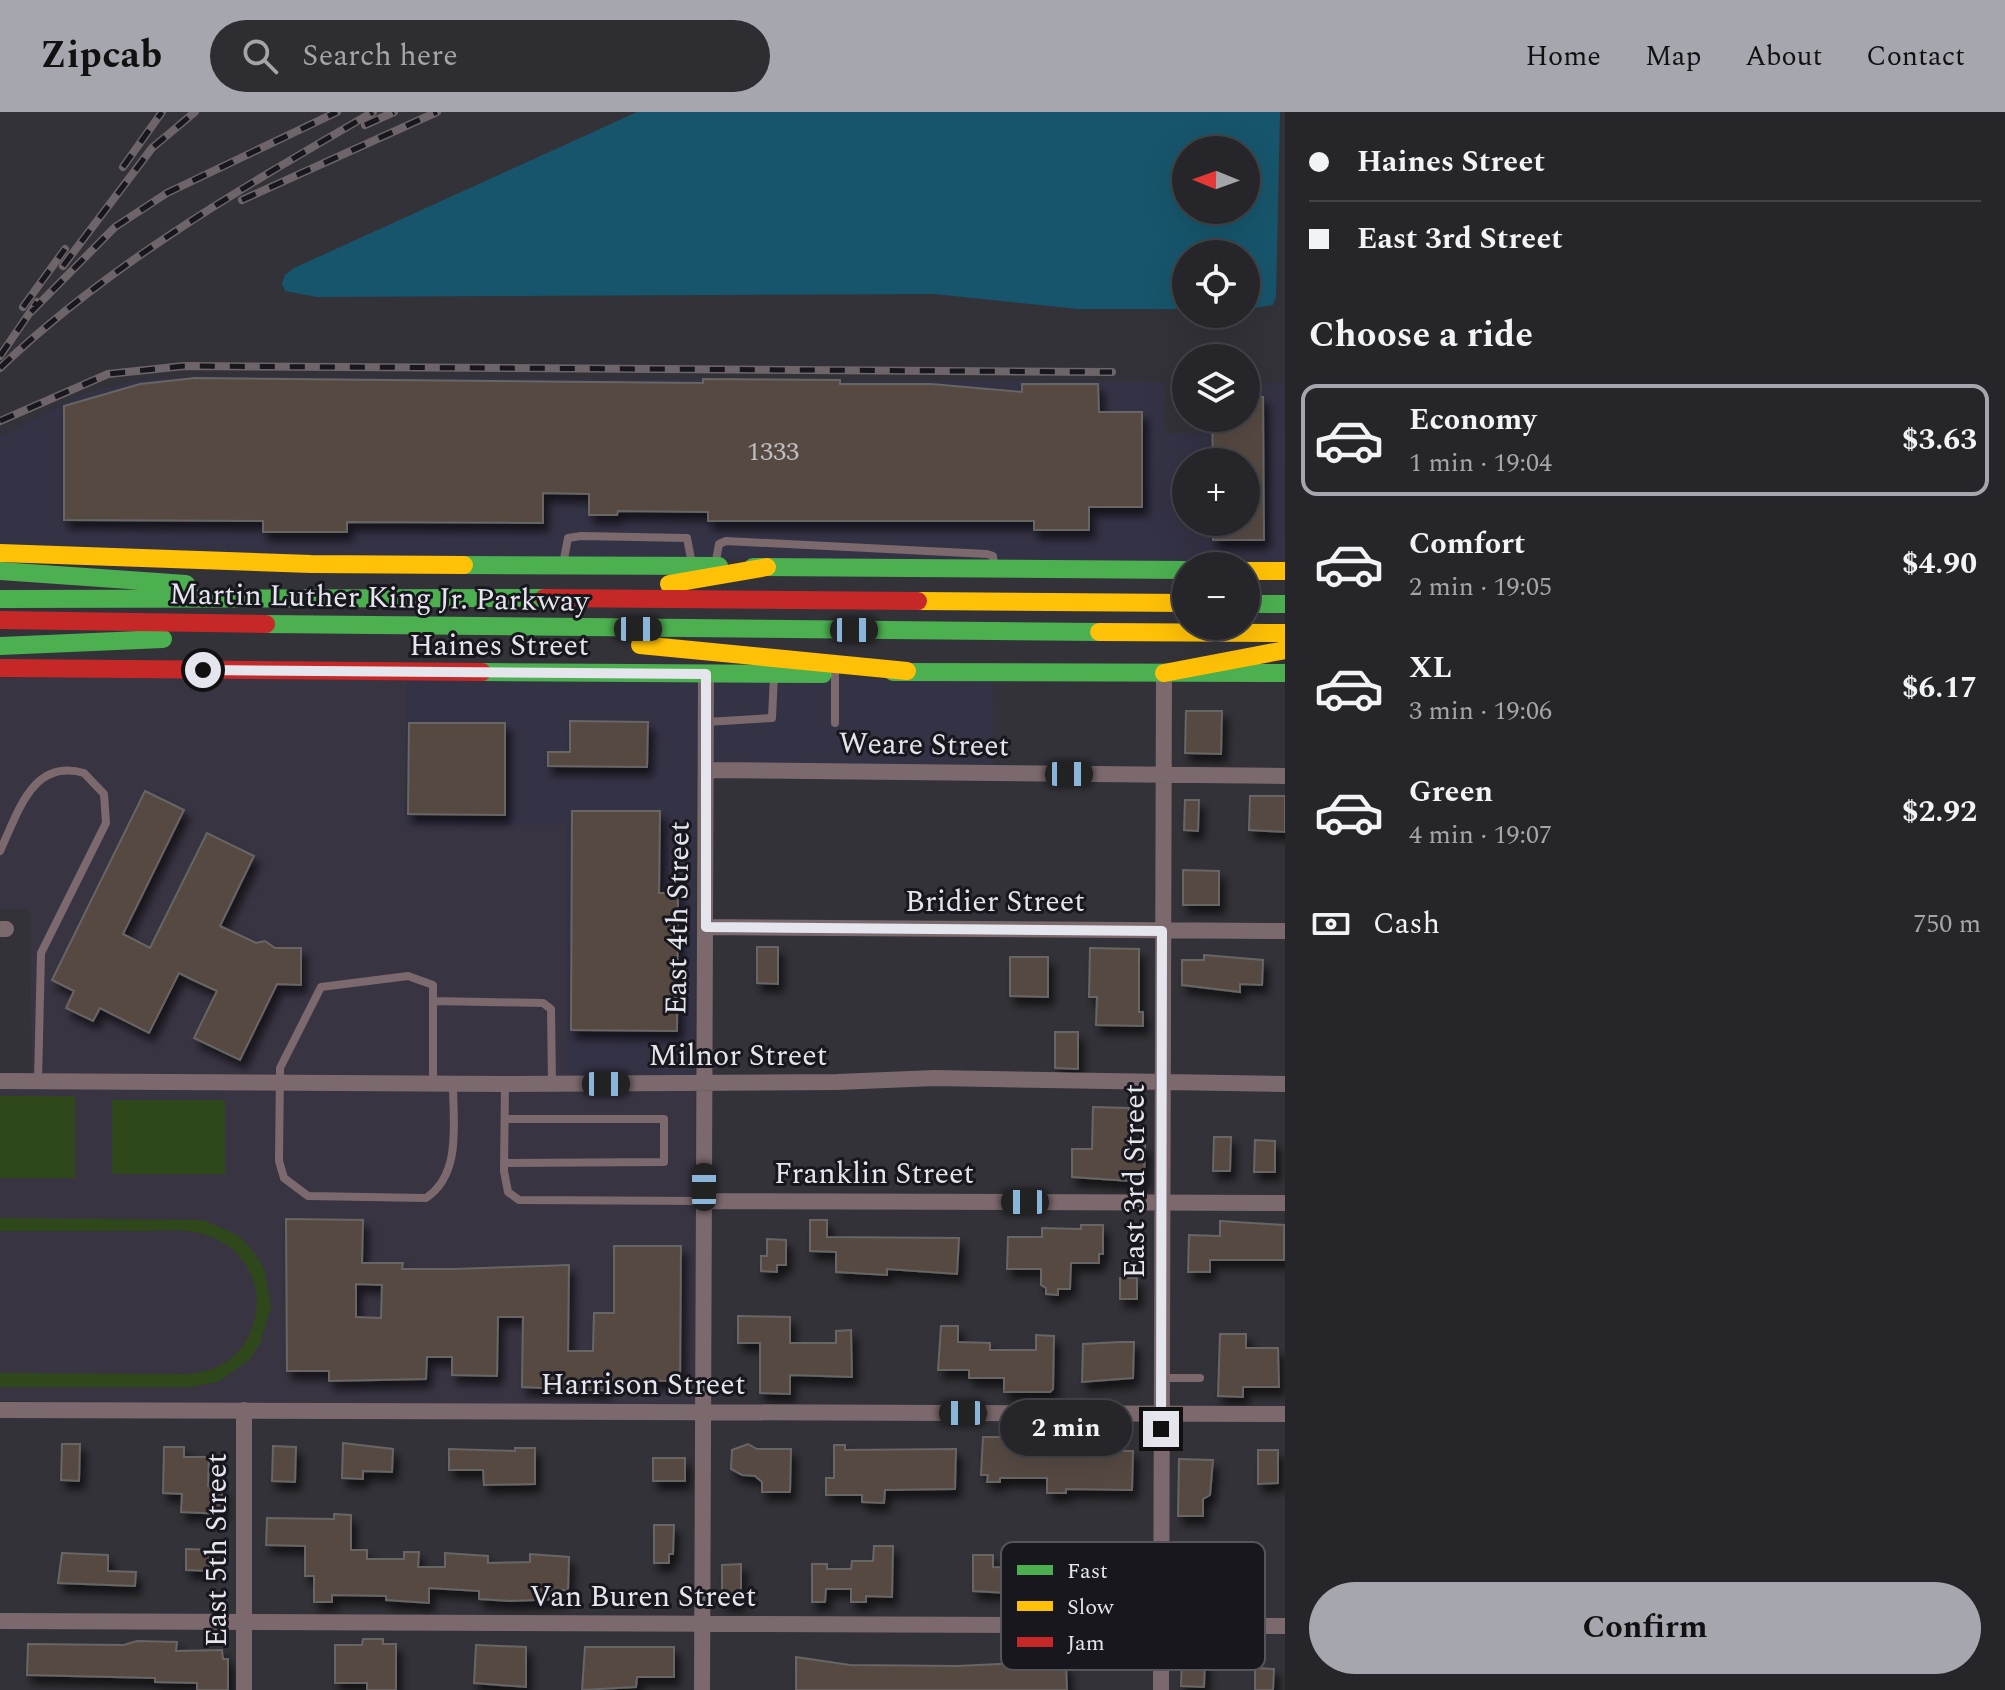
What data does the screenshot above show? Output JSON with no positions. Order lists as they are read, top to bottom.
{
  "streets": {
    "main road": ["Martin Luther King Jr. Parkway", "Haines Street"],
    "street": [
      "Weare Street",
      "Bridier Street",
      "East 4th Street",
      "Milnor Street",
      "Franklin Street",
      "East 3rd Street",
      "Harrison Street",
      "East 5th Street",
      "Van Buren Street"
    ]
  },
  "crossings": [
    ["Haines Street", "East 4th Street"],
    ["Haines Street", "East 3rd Street"],
    ["Weare Street", "East 4th Street"],
    ["Weare Street", "East 3rd Street"],
    ["Bridier Street", "East 4th Street"],
    ["Bridier Street", "East 3rd Street"],
    ["East 4th Street", "Milnor Street"],
    ["East 4th Street", "Franklin Street"],
    ["East 4th Street", "Harrison Street"],
    ["East 4th Street", "Van Buren Street"],
    ["Milnor Street", "East 3rd Street"],
    ["Franklin Street", "East 3rd Street"],
    ["East 3rd Street", "Harrison Street"],
    ["Harrison Street", "East 5th Street"],
    ["East 5th Street", "Van Buren Street"]
  ],
  "house_numbers": ["1333"],
  "legend": ["Fast", "Slow", "Jam"],
  "north": "left",
  "page": {
    "header": "Zipcab",
    "search": "Search here",
    "nav": [
      "Home",
      "Map",
      "About",
      "Contact"
    ],
    "banner": ["Haines Street", "East 3rd Street"],
    "map_buttons": ["+", "−"],
    "heading": "Choose a ride",
    "list": [
      {
        "name": "Economy",
        "note": "1 min · 19:04",
        "value": "$3.63"
      },
      {
        "name": "Comfort",
        "note": "2 min · 19:05",
        "value": "$4.90"
      },
      {
        "name": "XL",
        "note": "3 min · 19:06",
        "value": "$6.17"
      },
      {
        "name": "Green",
        "note": "4 min · 19:07",
        "value": "$2.92"
      }
    ],
    "pay": ["Cash", "750 m"],
    "bubble": "2 min",
    "buttons": "Confirm"
  }
}
